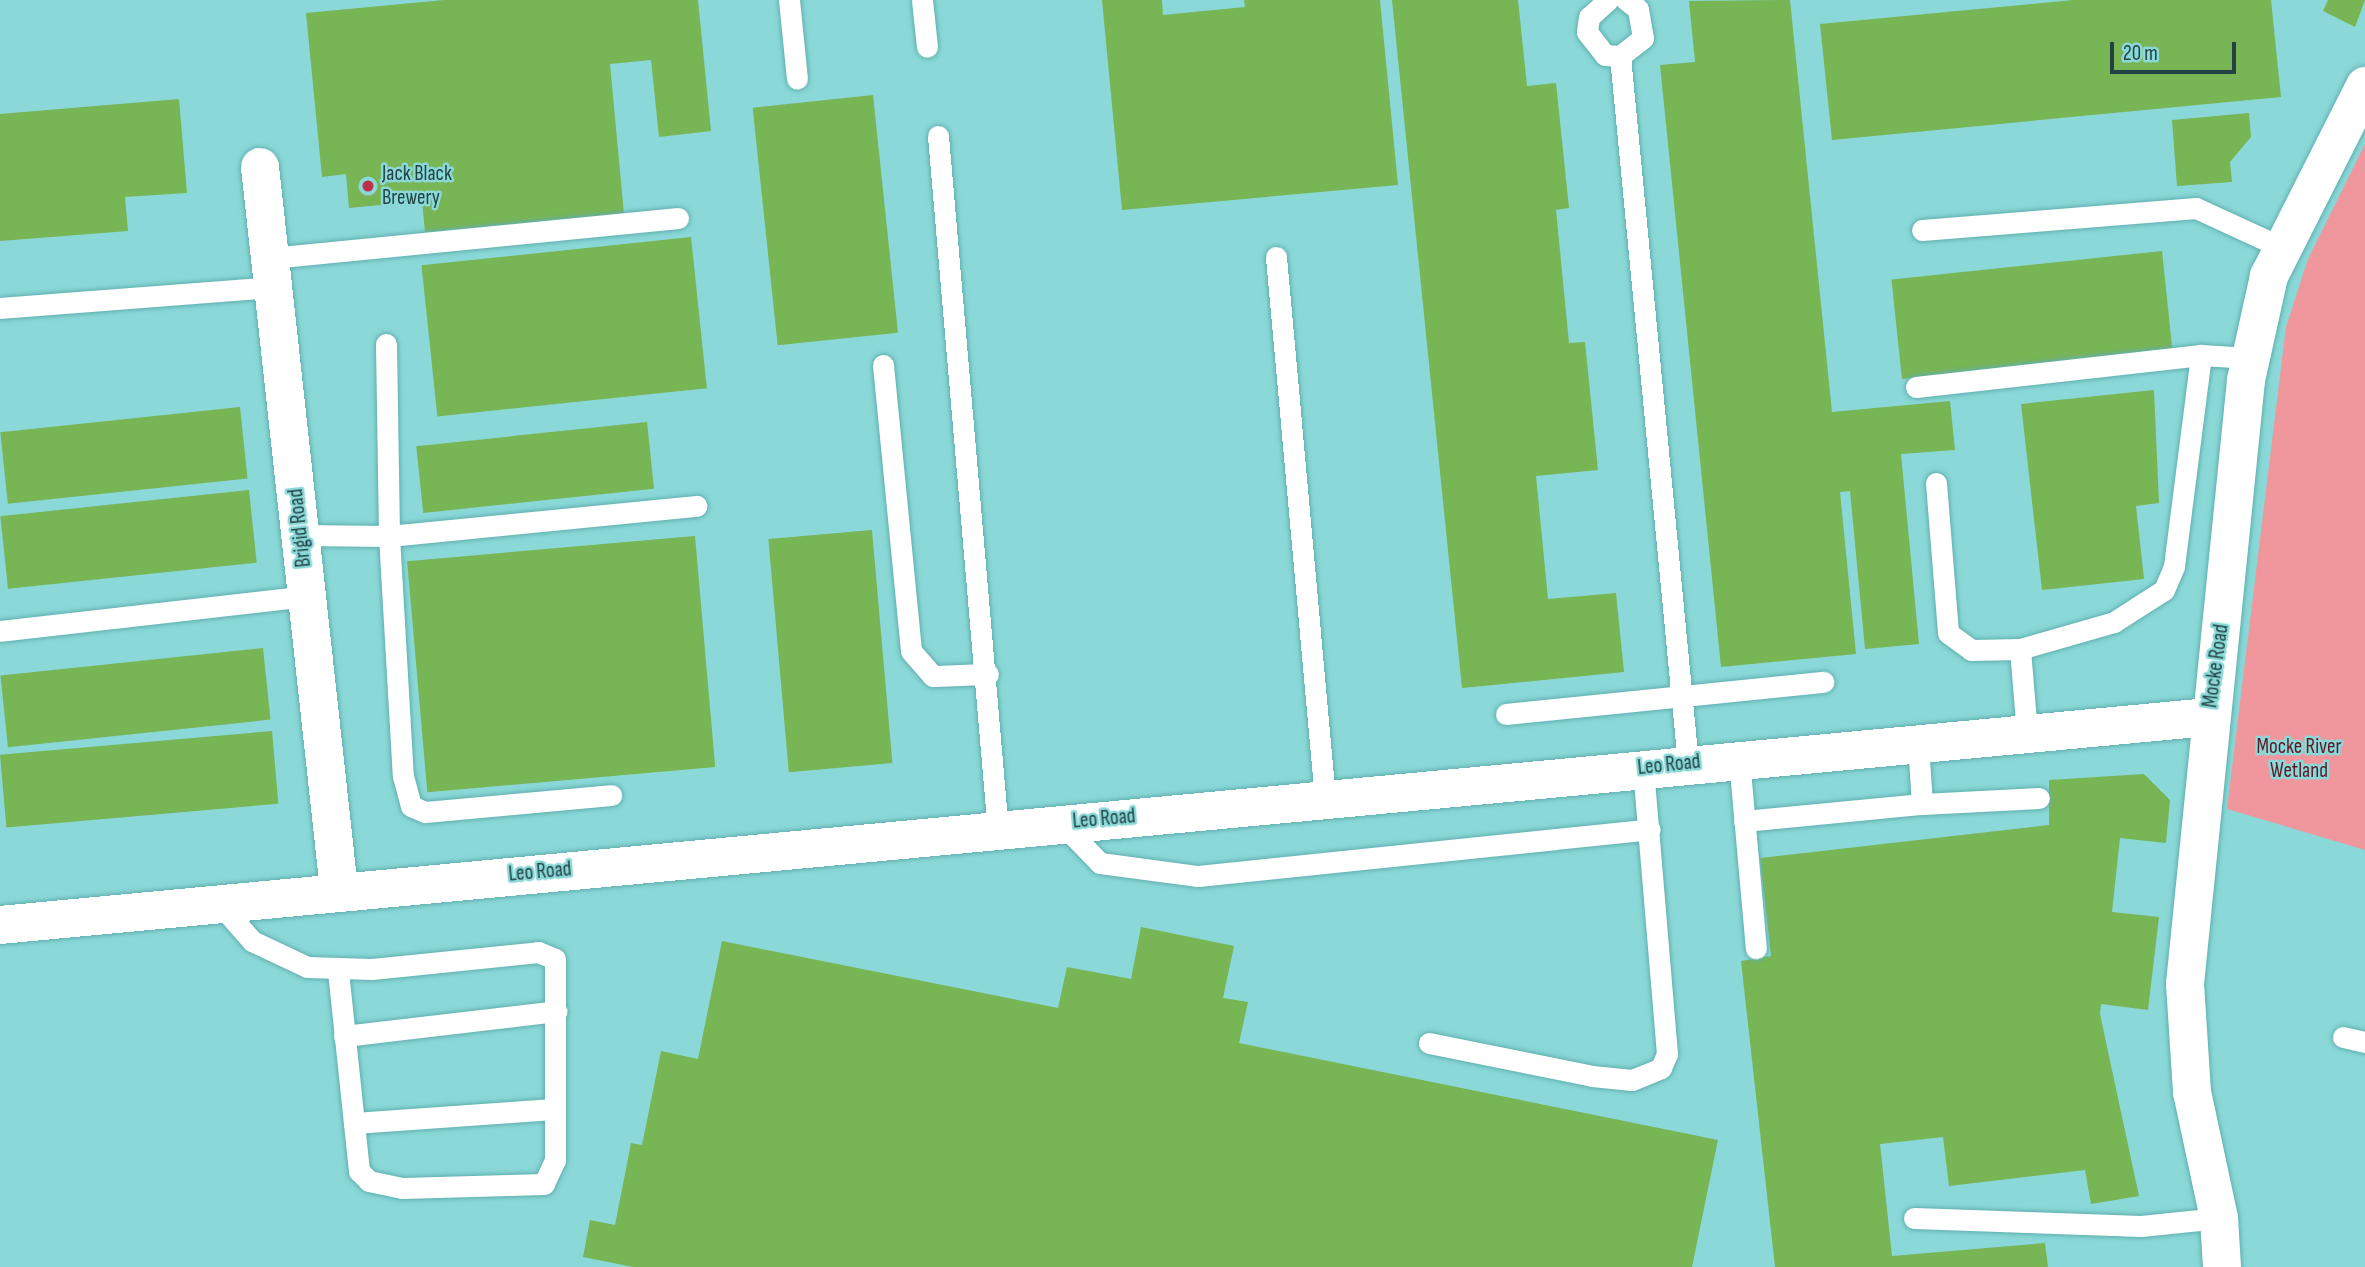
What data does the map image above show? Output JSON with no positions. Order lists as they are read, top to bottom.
{
  "streets": {
    "street": ["Brigid Road", "Mocke Road", "Leo Road"]
  },
  "crossings": [
    ["Brigid Road", "Leo Road"],
    ["Mocke Road", "Leo Road"]
  ],
  "parks": ["Mocke River Wetland"],
  "places": ["Jack Black Brewery"],
  "scale_bar": "20 m"
}
